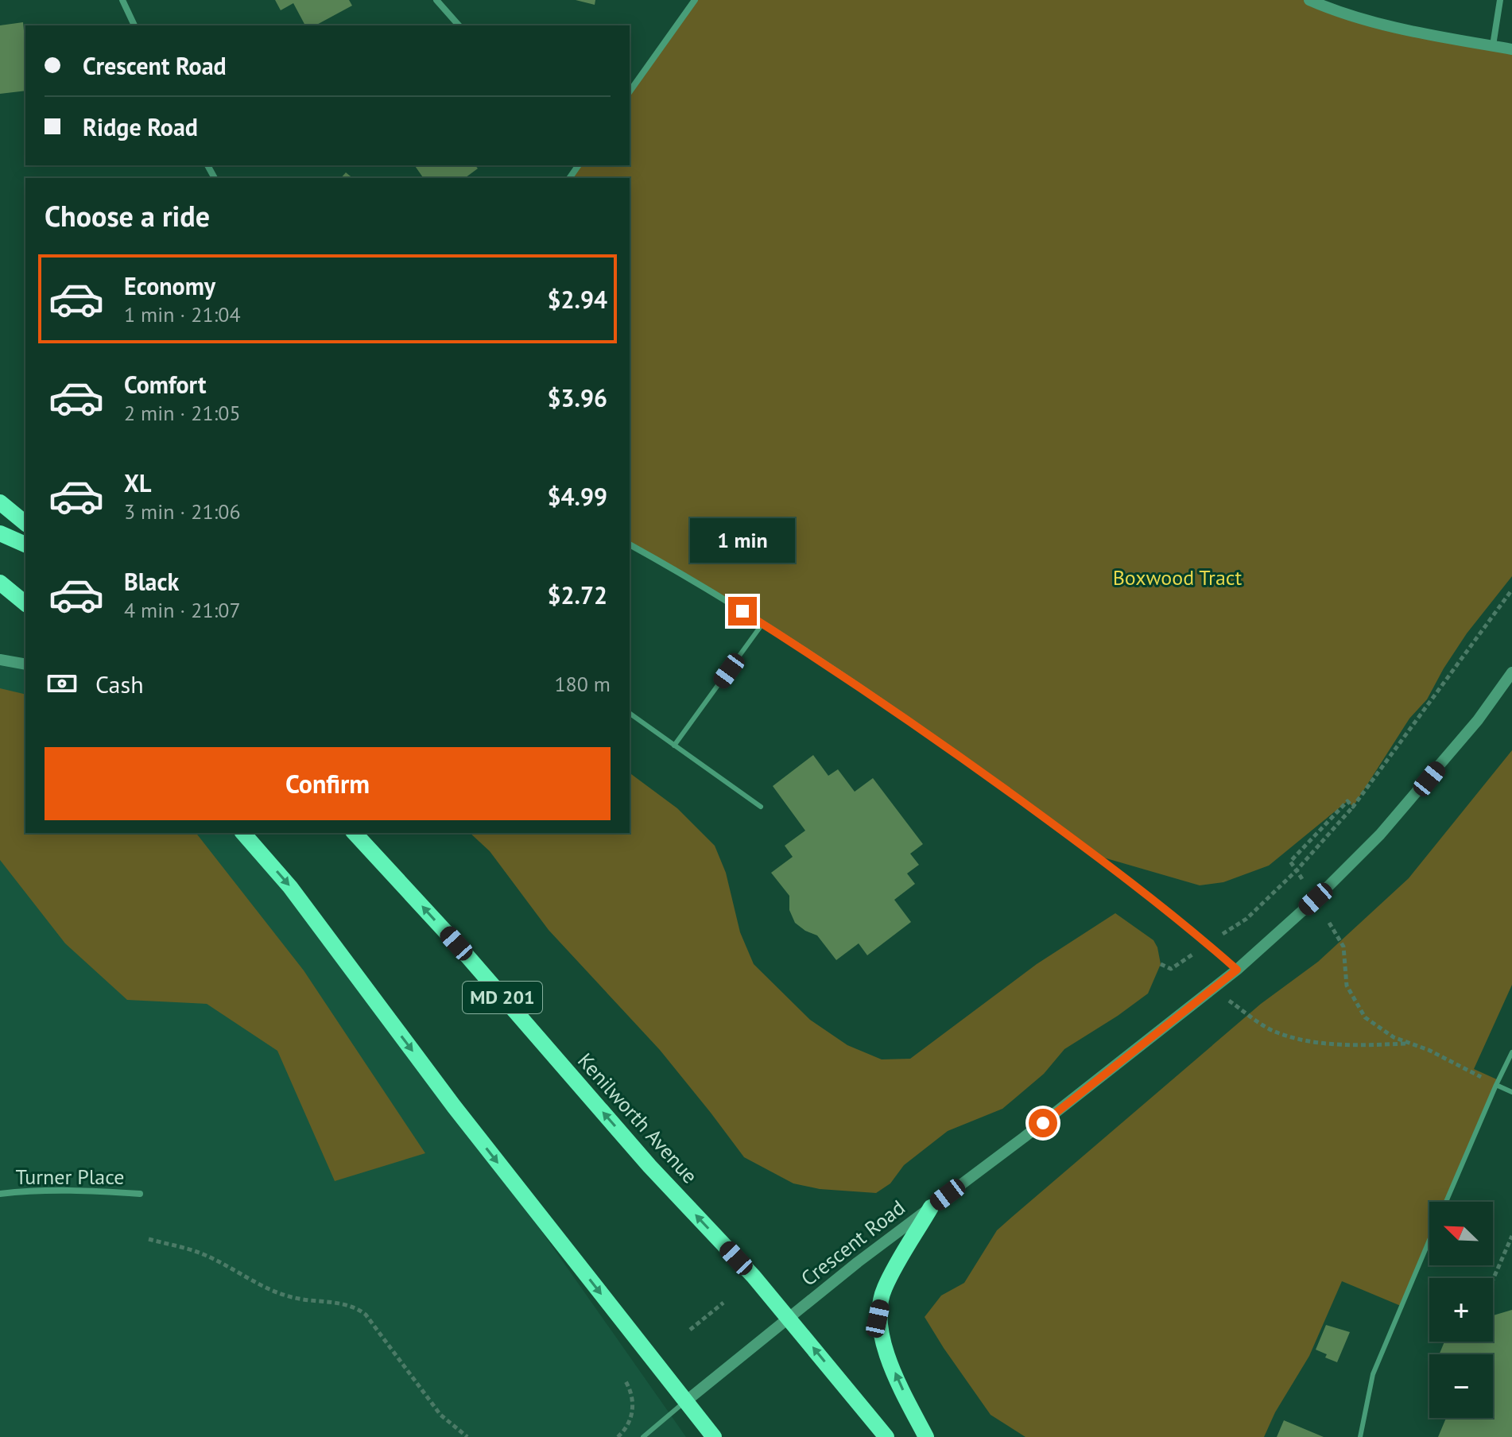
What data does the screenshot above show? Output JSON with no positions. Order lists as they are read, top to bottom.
{
  "streets": {
    "main road": ["MD 201", "Kenilworth Avenue"],
    "street": ["Turner Place", "Crescent Road"]
  },
  "crossings": [
    ["Kenilworth Avenue", "Crescent Road"]
  ],
  "parks": ["Boxwood Tract"],
  "north": "top left",
  "page": {
    "banner": ["Crescent Road", "Ridge Road"],
    "heading": "Choose a ride",
    "list": [
      {
        "name": "Economy",
        "note": "1 min · 21:04",
        "value": "$2.94"
      },
      {
        "name": "Comfort",
        "note": "2 min · 21:05",
        "value": "$3.96"
      },
      {
        "name": "XL",
        "note": "3 min · 21:06",
        "value": "$4.99"
      },
      {
        "name": "Black",
        "note": "4 min · 21:07",
        "value": "$2.72"
      }
    ],
    "bubble": "1 min",
    "pay": ["Cash", "180 m"],
    "buttons": "Confirm",
    "map_buttons": ["+", "−"]
  }
}
